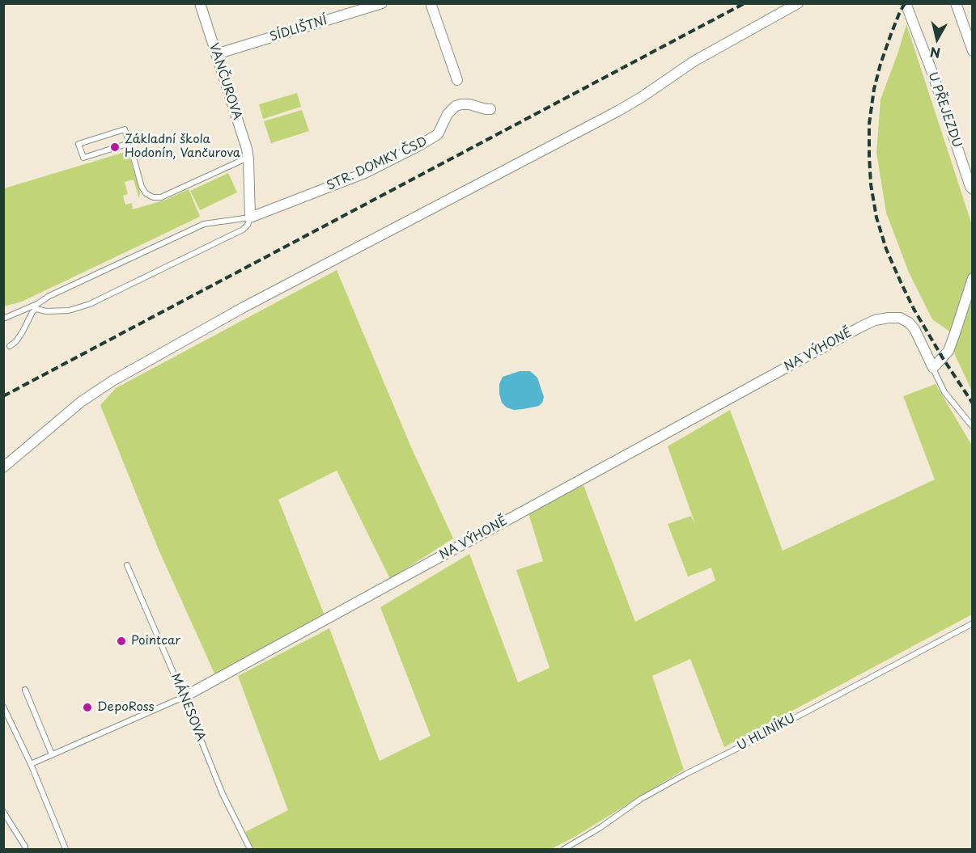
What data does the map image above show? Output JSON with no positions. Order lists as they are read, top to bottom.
{
  "streets": {
    "street": [
      "SÍDLIŠTNÍ",
      "VANČUROVA",
      "U PŘEJEZDU",
      "STR. DOMKY ČSD",
      "NA VÝHONĚ"
    ],
    "lane": ["MÁNESOVA", "U HLINÍKU"]
  },
  "crossings": [
    ["SÍDLIŠTNÍ", "VANČUROVA"],
    ["VANČUROVA", "STR. DOMKY ČSD"],
    ["NA VÝHONĚ", "MÁNESOVA"]
  ],
  "places": ["Základní škola Hodonín, Vančurova", "Pointcar", "DepoRoss"],
  "north": "bottom"
}
